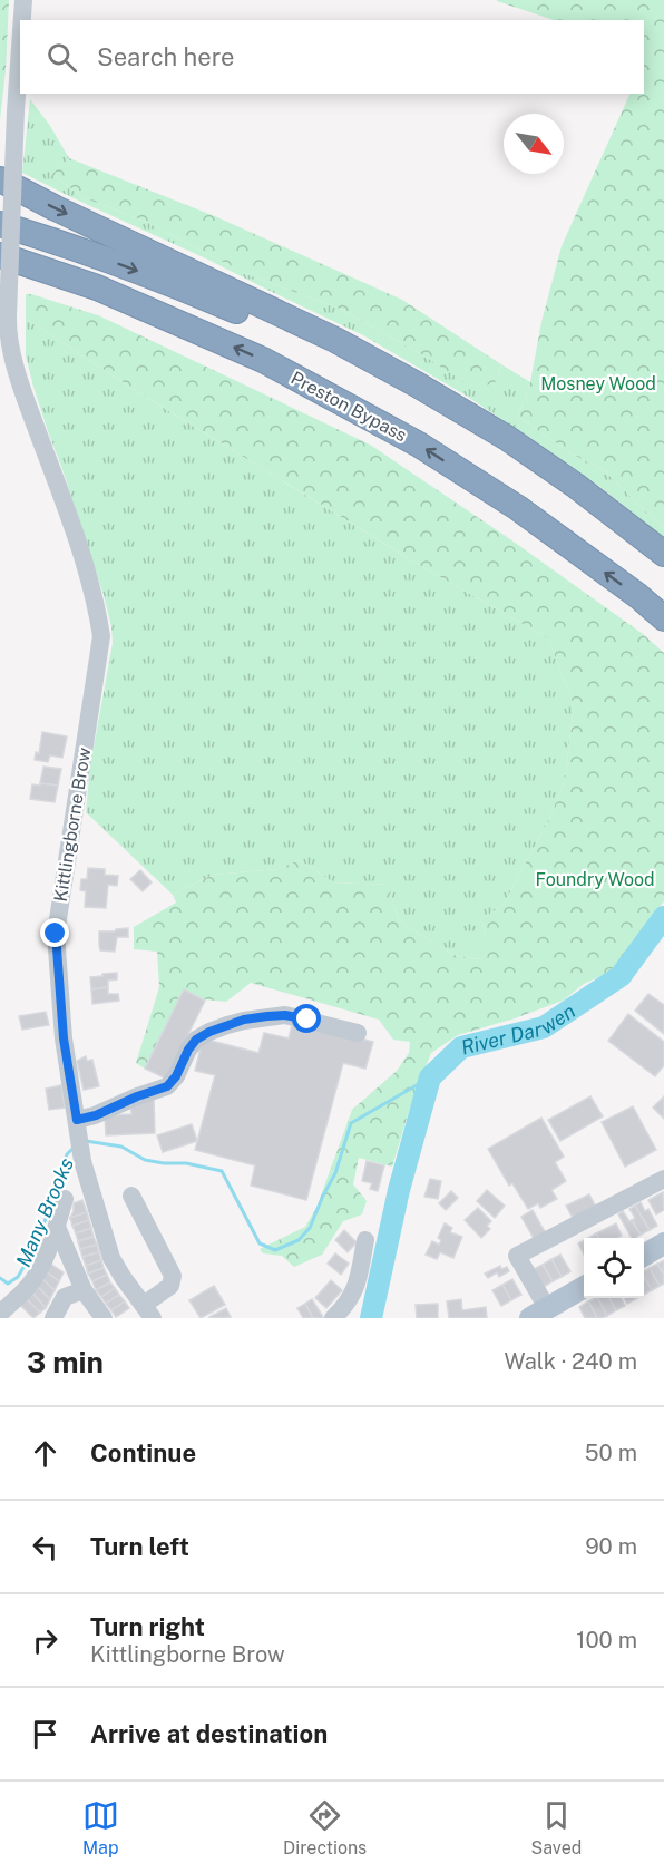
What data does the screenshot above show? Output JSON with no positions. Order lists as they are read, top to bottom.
{
  "streets": {
    "highway": ["Preston Bypass"],
    "street": ["Kittlingborne Brow"]
  },
  "water": ["River Darwen", "Many Brooks"],
  "parks": ["Mosney Wood", "Foundry Wood"],
  "north": "bottom right",
  "page": {
    "search": "Search here",
    "heading": ["3 min", "Walk · 240 m"],
    "list": [
      ["Continue", "50 m"],
      ["Turn left", "90 m"],
      ["Turn right", "Kittlingborne Brow", "100 m"],
      "Arrive at destination"
    ],
    "nav": ["Map", "Directions", "Saved"]
  }
}
